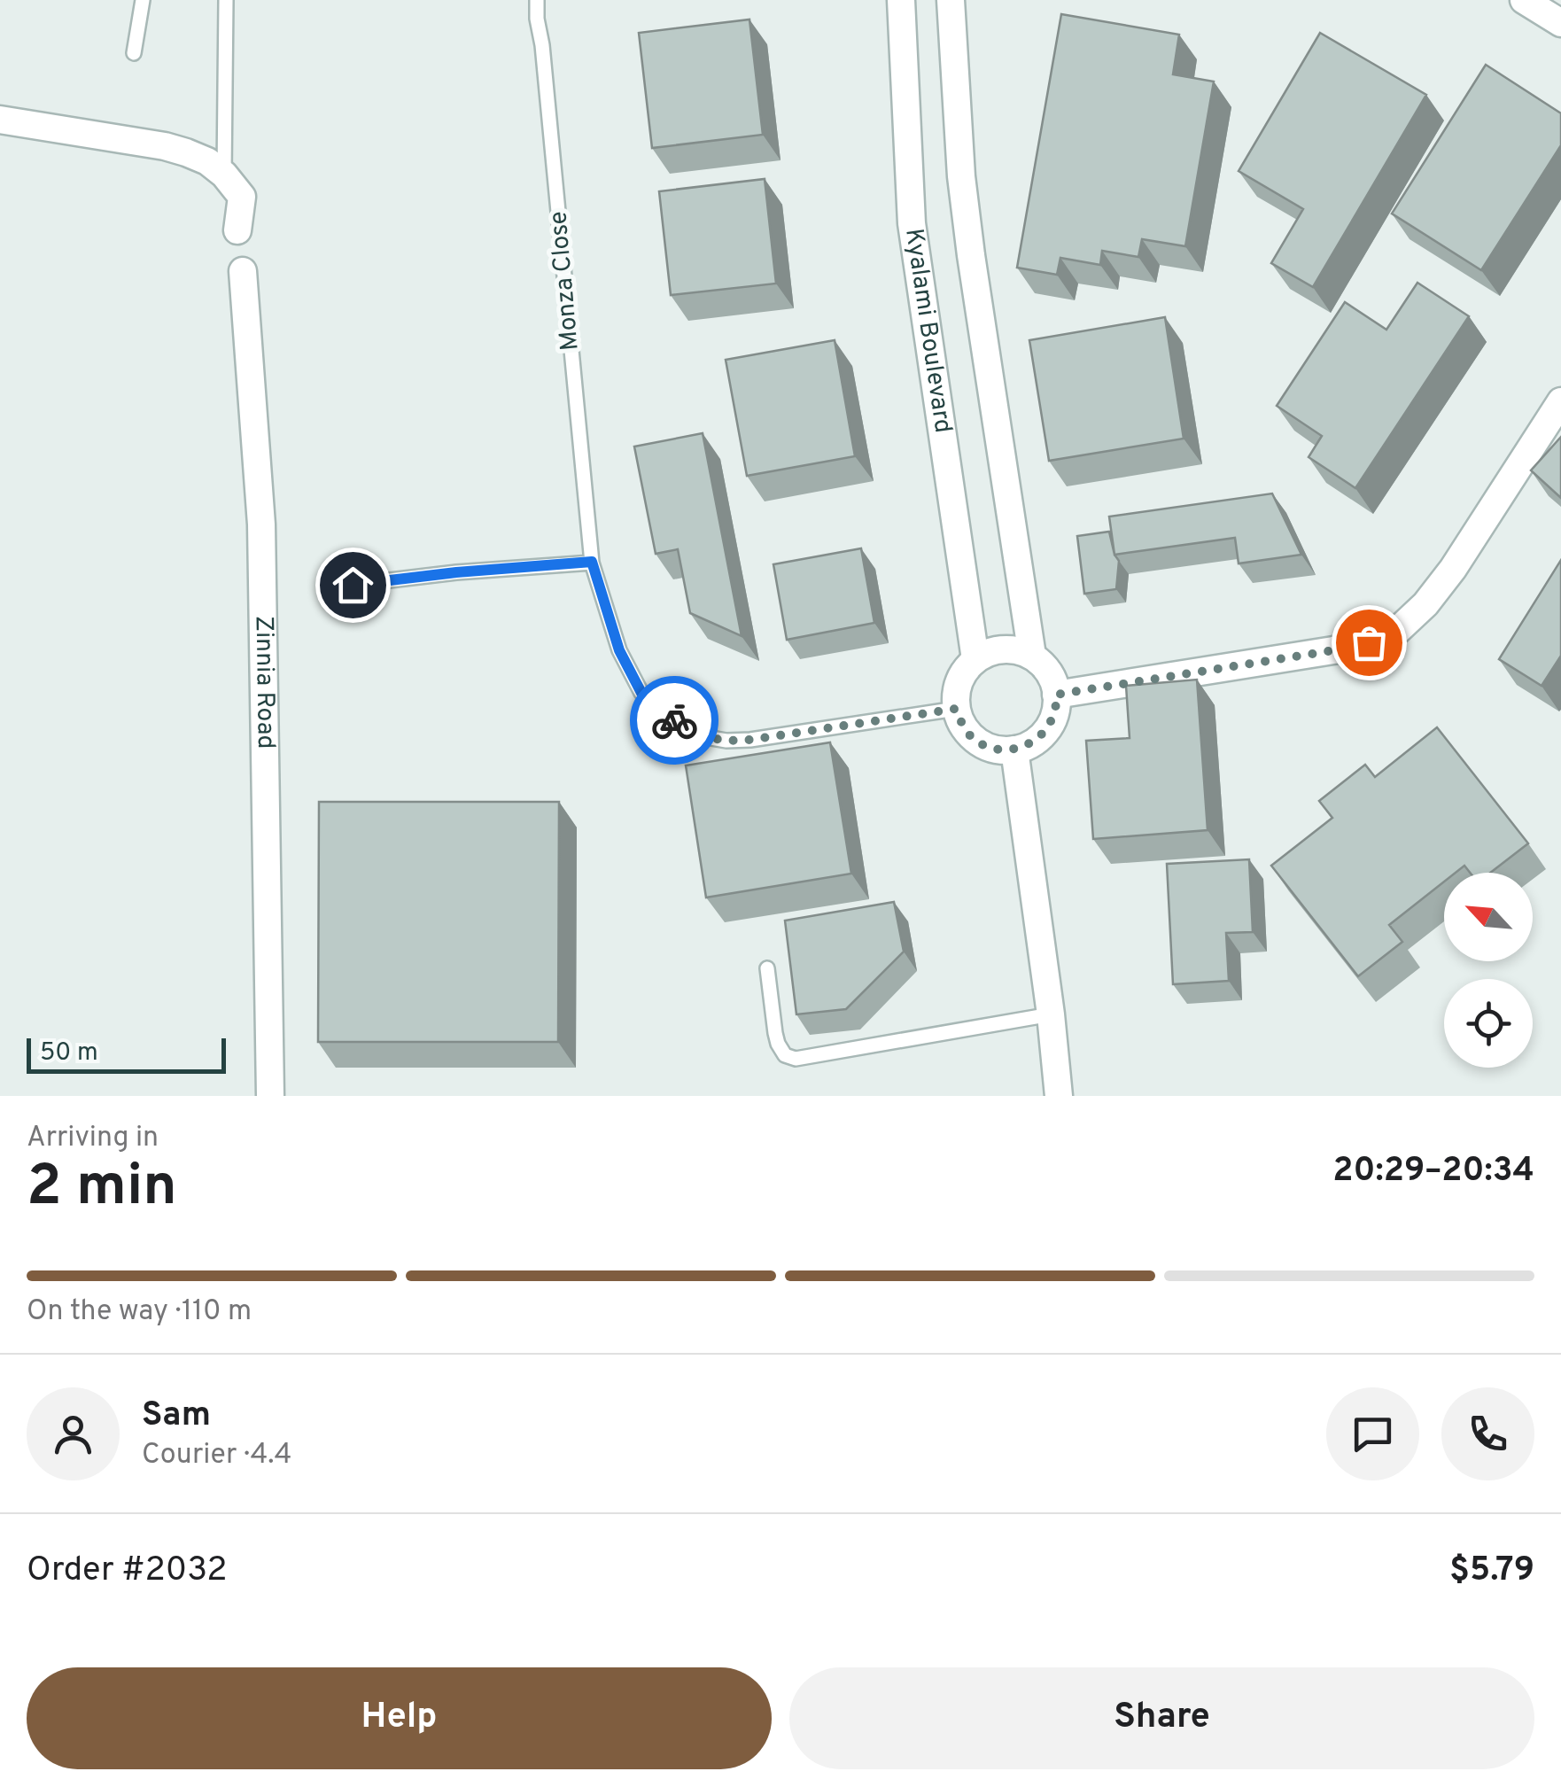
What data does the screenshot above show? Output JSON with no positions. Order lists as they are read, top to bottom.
{
  "streets": {
    "street": ["Kyalami Boulevard", "Zinnia Road"],
    "lane": ["Monza Close"]
  },
  "crossings": [
    ["Monza Close", "Kyalami Boulevard"]
  ],
  "scale_bar": "50 m",
  "north": "top left",
  "page": {
    "scale": "50 m",
    "heading": ["2 min", "Arriving in", "20:29–20:34"],
    "panel": [
      "Sam",
      "Courier · 4.4",
      "Order #2032",
      "$5.79"
    ],
    "bar": "On the way · 110 m",
    "buttons": ["Help", "Share"]
  }
}
